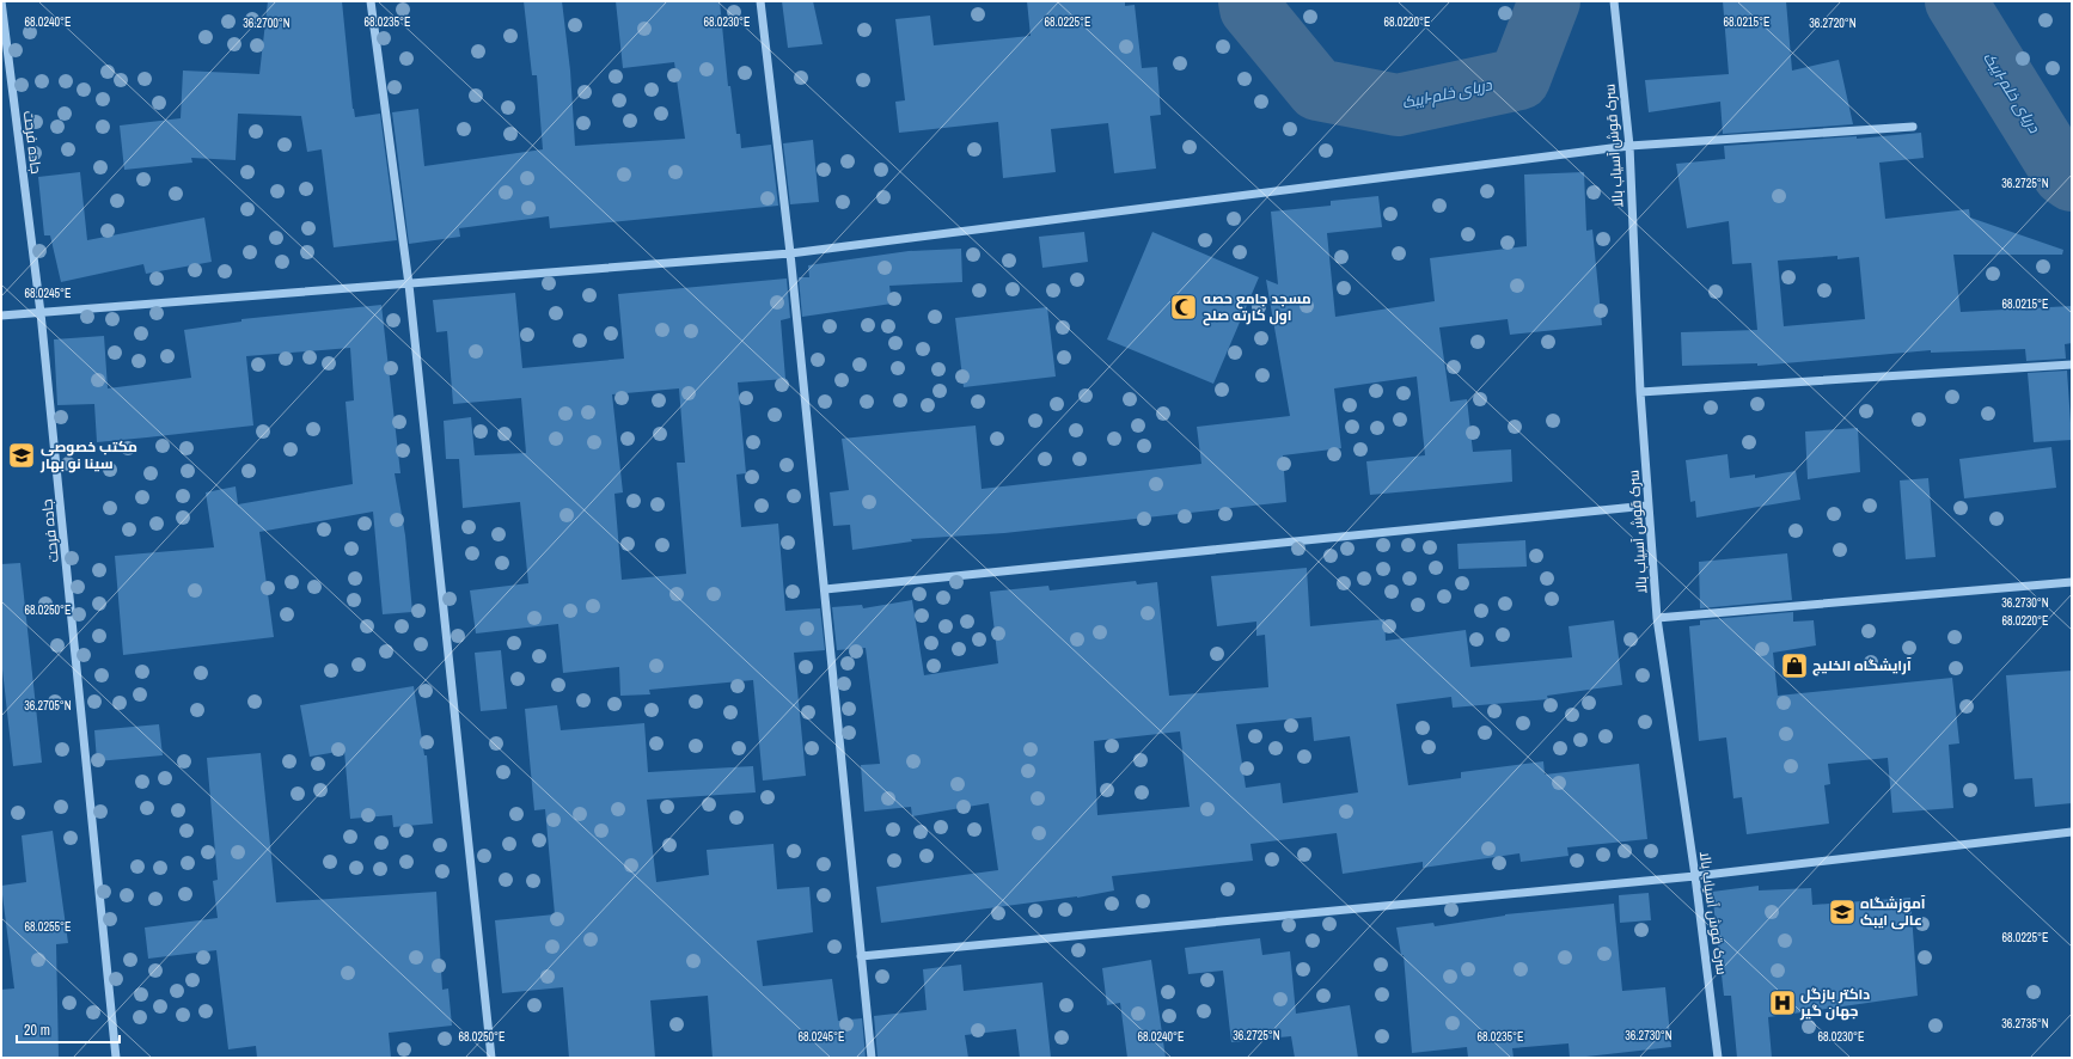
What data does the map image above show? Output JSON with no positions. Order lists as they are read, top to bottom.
{
  "streets": {
    "street": ["جاده فرحت", "سرک قوش آسیاب بالا"]
  },
  "water": ["دریای خلم-ایبک"],
  "places": {
    "mosque": ["مسجد جامع حصه اول کارته صلح"],
    "school or university": ["مکتب خصوصی سینا نو بهار", "آموزشگاه عالی ایبک"],
    "shop": ["آرایشگاه الخلیج"],
    "hospital": ["داکتر بازگل جهان گیر"]
  },
  "scale_bar": "20 m",
  "coordinates": [
    "68.0215°E",
    "68.0240°E",
    "68.0235°E",
    "68.0230°E",
    "68.0220°E",
    "68.0225°E",
    "36.2700°N",
    "36.2720°N",
    "36.2725°N",
    "68.0245°E",
    "36.2730°N",
    "68.0250°E",
    "36.2705°N",
    "68.0255°E",
    "36.2735°N"
  ]
}
